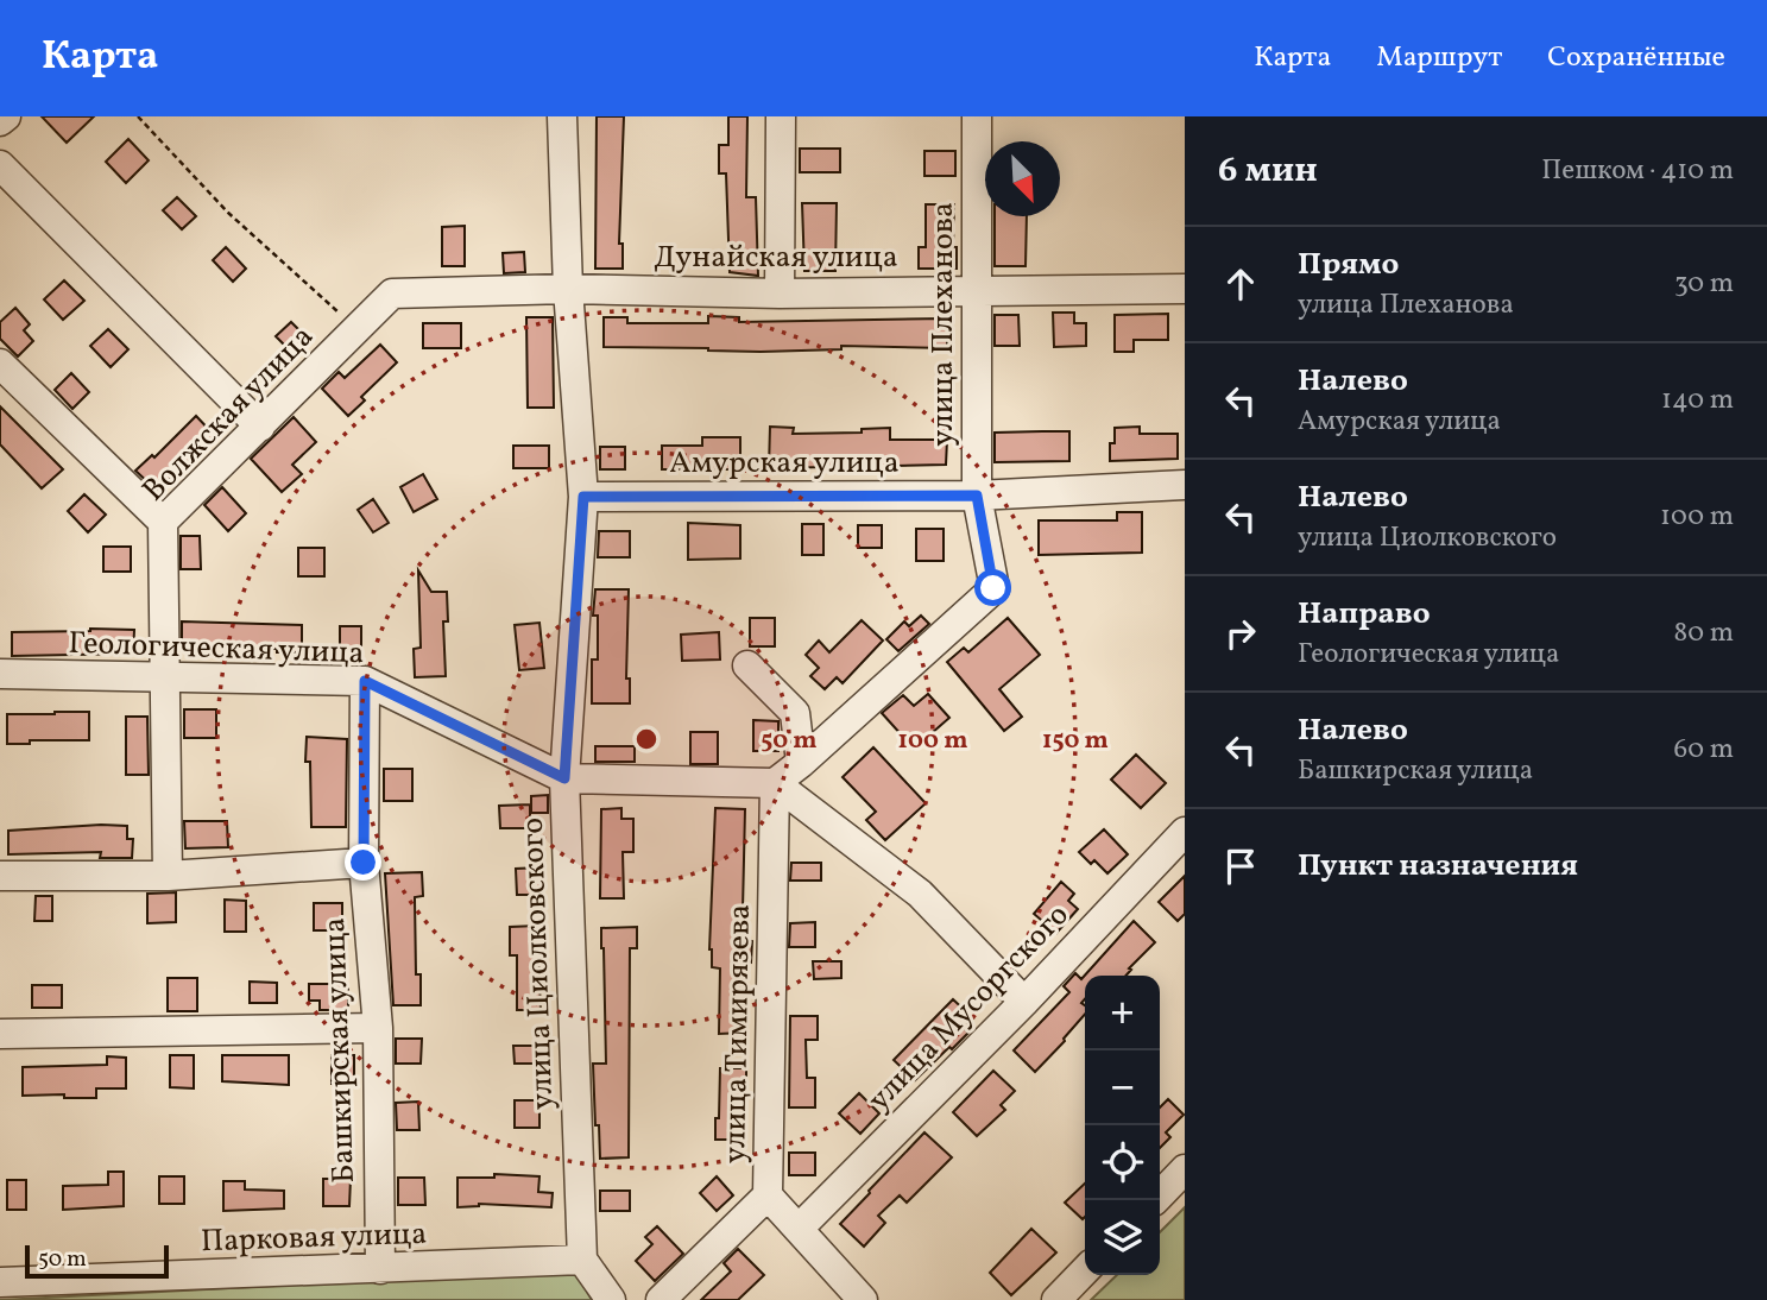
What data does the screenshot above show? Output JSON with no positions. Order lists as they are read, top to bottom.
{
  "streets": {
    "street": [
      "Дунайская улица",
      "улица Плеханова",
      "Волжская улица",
      "Амурская улица",
      "Геологическая улица",
      "улица Циолковского",
      "улица Мусоргского",
      "улица Тимирязева",
      "Башкирская улица",
      "Парковая улица"
    ]
  },
  "crossings": [
    ["Дунайская улица", "улица Плеханова"],
    ["Дунайская улица", "Волжская улица"],
    ["Дунайская улица", "улица Циолковского"],
    ["улица Плеханова", "Амурская улица"],
    ["улица Плеханова", "Геологическая улица"],
    ["улица Плеханова", "улица Тимирязева"],
    ["Волжская улица", "Геологическая улица"],
    ["Волжская улица", "улица Циолковского"],
    ["Амурская улица", "улица Циолковского"],
    ["Геологическая улица", "улица Циолковского"],
    ["Геологическая улица", "улица Тимирязева"],
    ["Геологическая улица", "Башкирская улица"],
    ["улица Циолковского", "Парковая улица"],
    ["улица Мусоргского", "улица Тимирязева"],
    ["Башкирская улица", "Парковая улица"]
  ],
  "scale_bar": "50 m",
  "north": "bottom right",
  "page": {
    "header": "Карта",
    "nav": ["Карта", "Маршрут", "Сохранённые"],
    "heading": ["6 мин", "Пешком · 410 m"],
    "list": [
      ["Прямо", "улица Плеханова", "30 m"],
      ["Налево", "Амурская улица", "140 m"],
      ["Налево", "улица Циолковского", "100 m"],
      ["Направо", "Геологическая улица", "80 m"],
      ["Налево", "Башкирская улица", "60 m"],
      "Пункт назначения"
    ],
    "map_buttons": ["+", "−"],
    "scale": "50 m"
  },
  "rings": ["50 m", "100 m", "150 m"]
}
